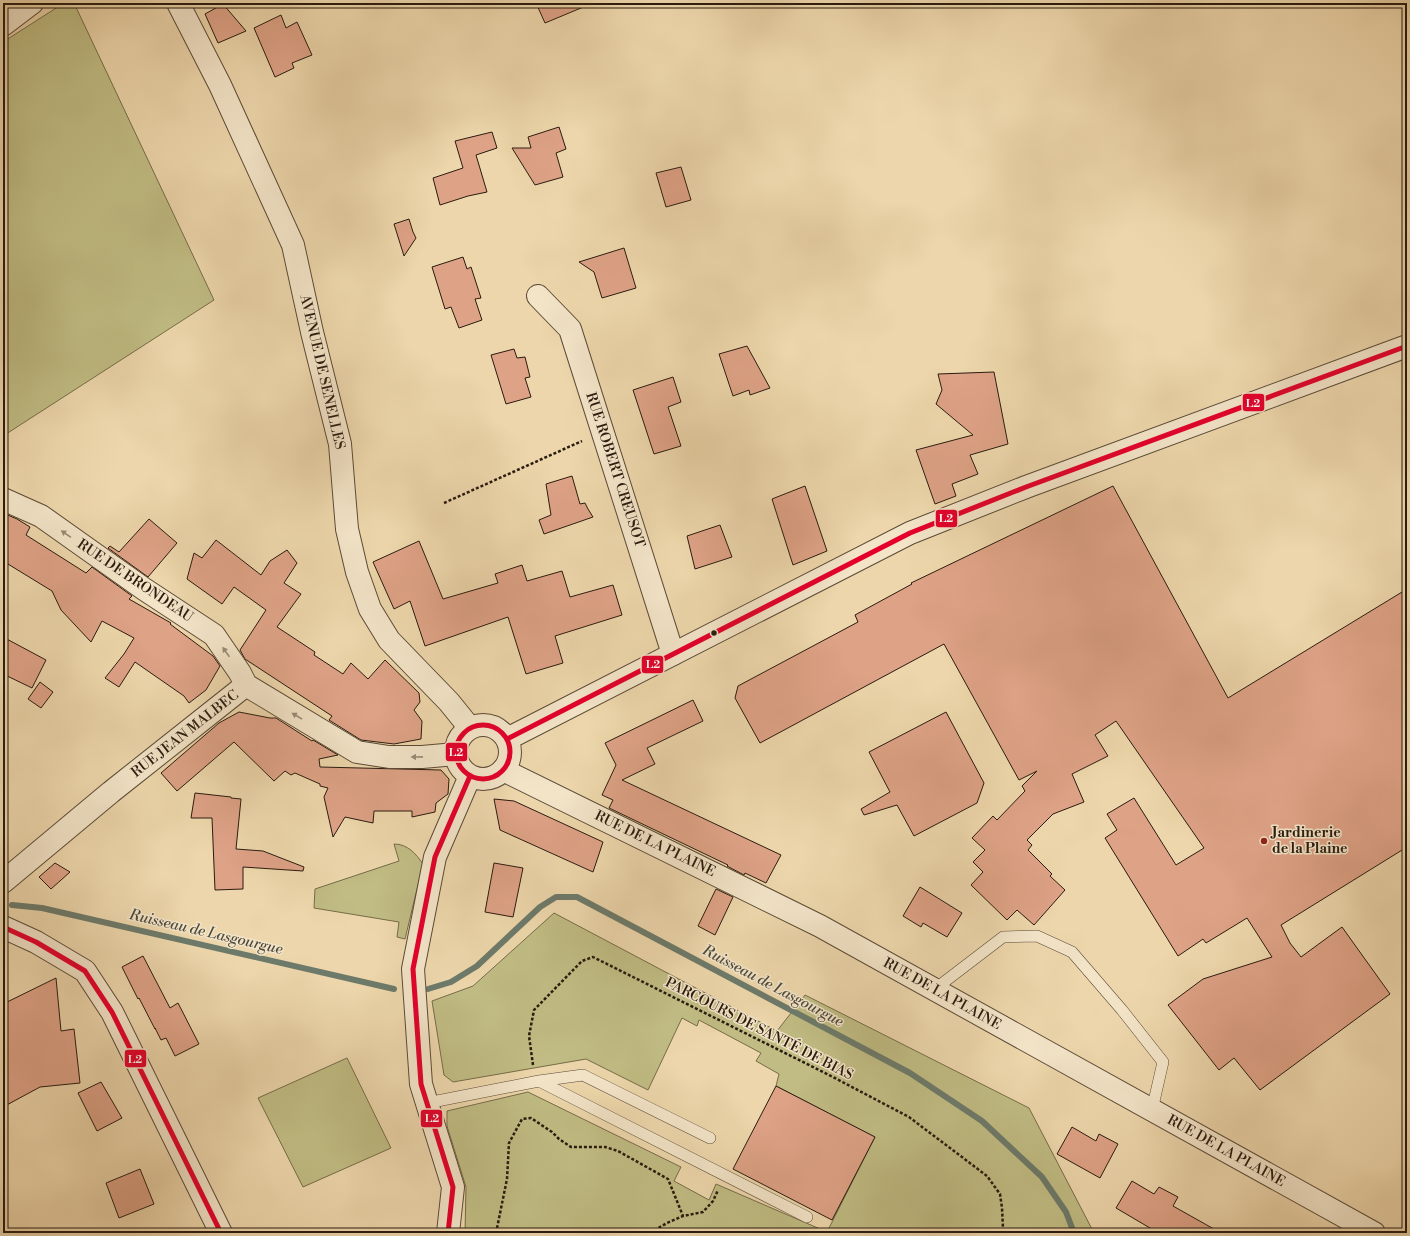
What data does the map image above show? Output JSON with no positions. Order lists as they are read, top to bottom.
{
  "streets": {
    "street": [
      "AVENUE DE SENELLES",
      "RUE ROBERT CREUSOT",
      "RUE DE BRONDEAU",
      "RUE JEAN MALBEC",
      "RUE DE LA PLAINE"
    ],
    "path": ["PARCOURS DE SANTÉ DE BIAS"]
  },
  "crossings": [
    ["AVENUE DE SENELLES", "RUE JEAN MALBEC"],
    ["AVENUE DE SENELLES", "RUE DE LA PLAINE"],
    ["RUE DE BRONDEAU", "RUE JEAN MALBEC"],
    ["RUE JEAN MALBEC", "RUE DE LA PLAINE"]
  ],
  "one_way": ["RUE DE BRONDEAU", "RUE JEAN MALBEC"],
  "water": ["Ruisseau de Lasgourgue"],
  "places": ["Jardinerie de la Plaine"],
  "lines": ["transit line L2"]
}
